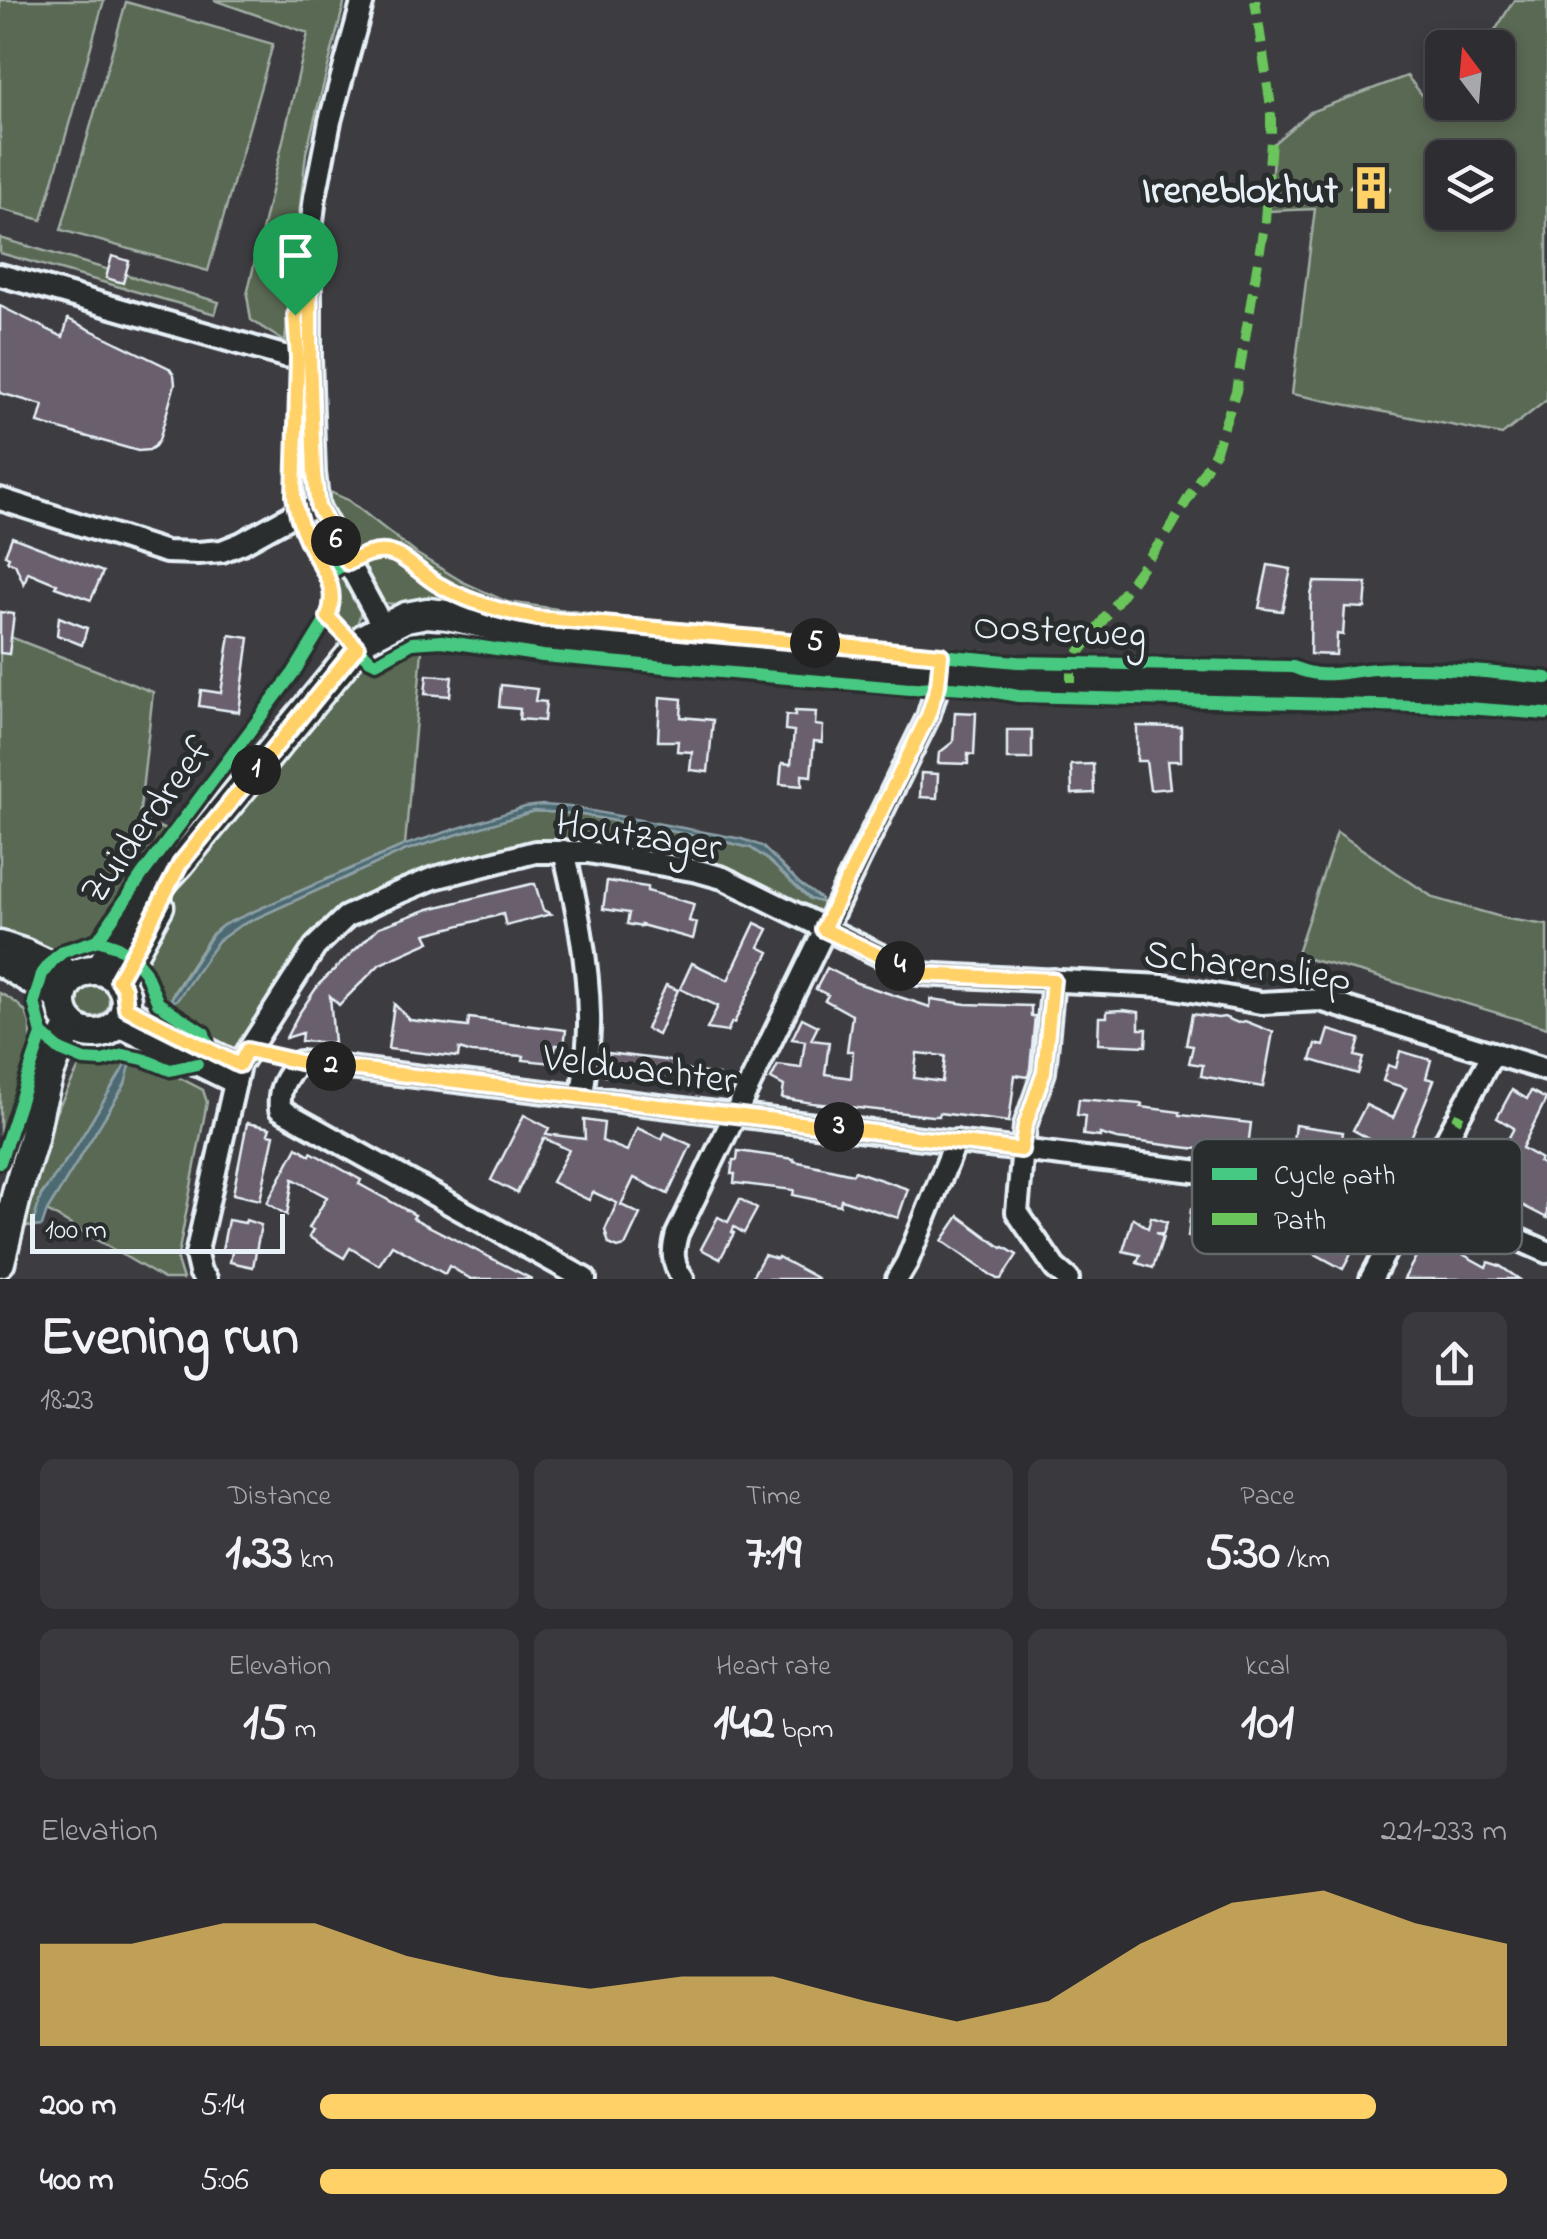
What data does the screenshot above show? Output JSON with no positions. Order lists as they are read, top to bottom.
{
  "streets": {
    "street": [
      "Oosterweg",
      "Zuiderdreef",
      "Houtzager",
      "Scharensliep",
      "Veldwachter"
    ]
  },
  "crossings": [
    ["Oosterweg", "Zuiderdreef"],
    ["Houtzager", "Scharensliep"]
  ],
  "places": {
    "building": ["Ireneblokhut"]
  },
  "legend": ["Cycle path", "Path"],
  "scale_bar": "100 m",
  "north": "top",
  "page": {
    "pins": [
      "6",
      "5",
      "1",
      "4",
      "2",
      "3"
    ],
    "scale": "100 m",
    "heading": ["Evening run", "18:23"],
    "stats": [
      ["Distance", "1.33 km"],
      ["Time", "7:19"],
      ["Pace", "5:30 /km"],
      ["Elevation", "15 m"],
      ["Heart rate", "142 bpm"],
      ["kcal", "101"]
    ],
    "chart": ["Elevation", "221–233 m"],
    "list": [
      {
        "name": "200 m",
        "note": "5:14"
      },
      {
        "name": "400 m",
        "note": "5:06"
      }
    ]
  }
}
